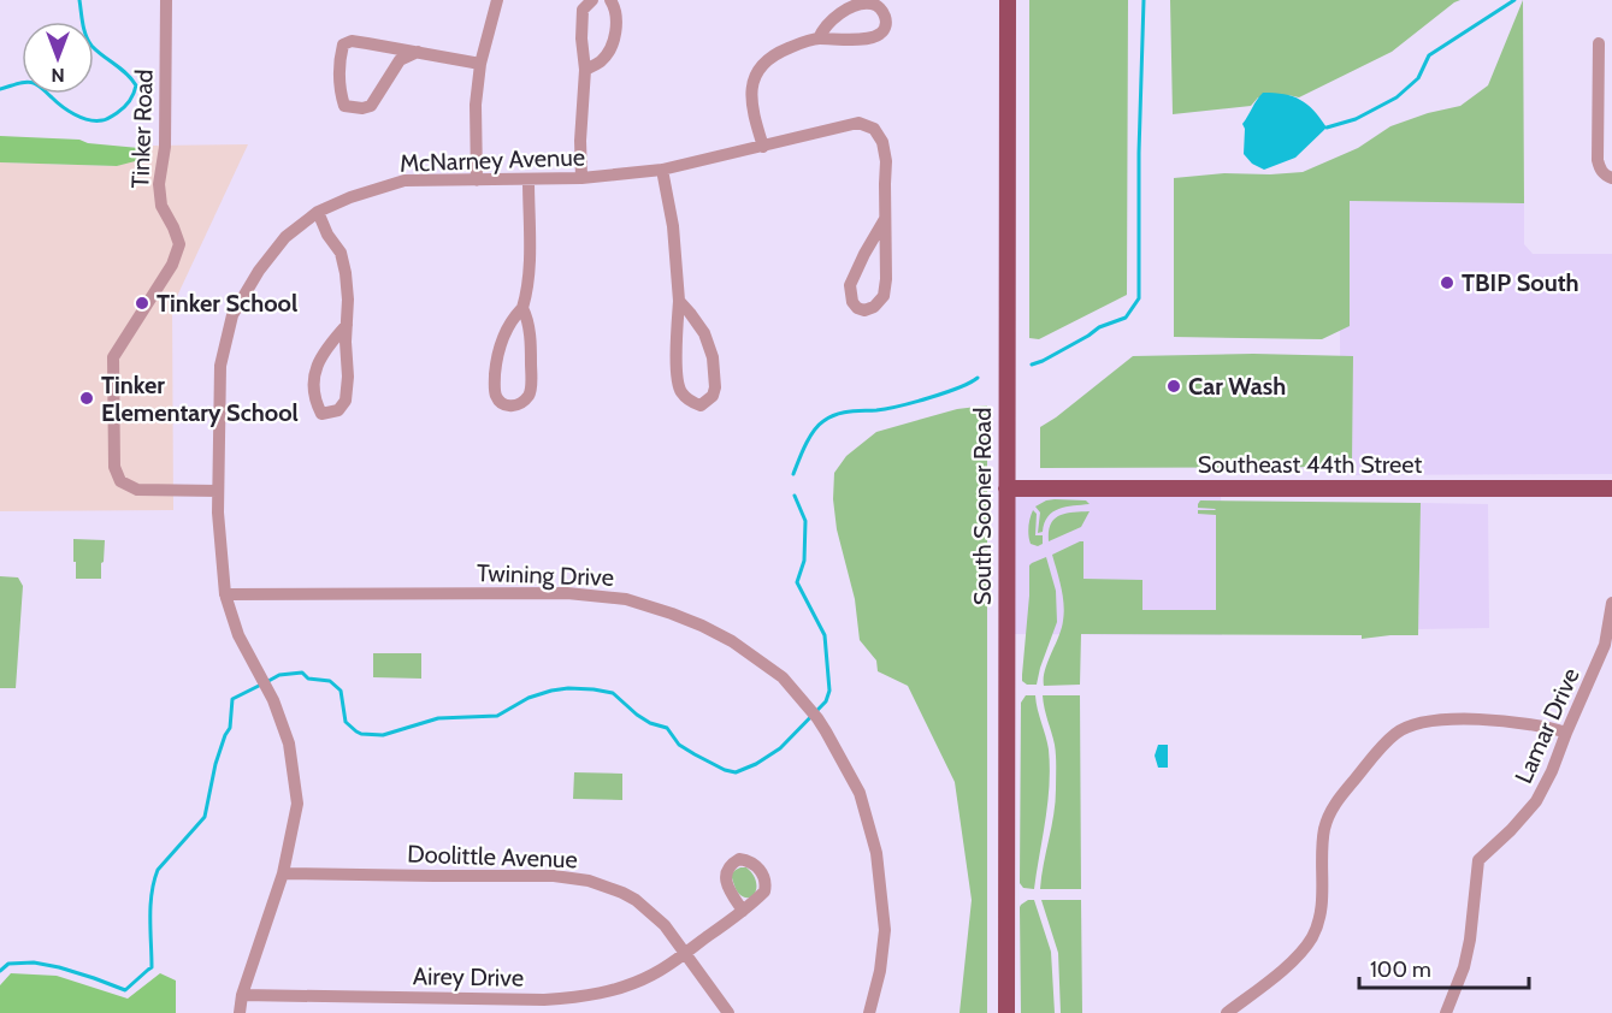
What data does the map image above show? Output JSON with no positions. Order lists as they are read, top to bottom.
{
  "streets": {
    "main road": ["Southeast 44th Street", "South Sooner Road"],
    "street": [
      "Tinker Road",
      "McNarney Avenue",
      "Twining Drive",
      "Lamar Drive",
      "Doolittle Avenue",
      "Airey Drive"
    ]
  },
  "crossings": [
    ["Tinker Road", "McNarney Avenue"],
    ["McNarney Avenue", "Twining Drive"],
    ["McNarney Avenue", "Doolittle Avenue"],
    ["McNarney Avenue", "Airey Drive"],
    ["Southeast 44th Street", "South Sooner Road"],
    ["Doolittle Avenue", "Airey Drive"]
  ],
  "places": [
    "TBIP South",
    "Tinker School",
    "Car Wash",
    "Tinker Elementary School"
  ],
  "scale_bar": "100 m",
  "north": "bottom"
}
